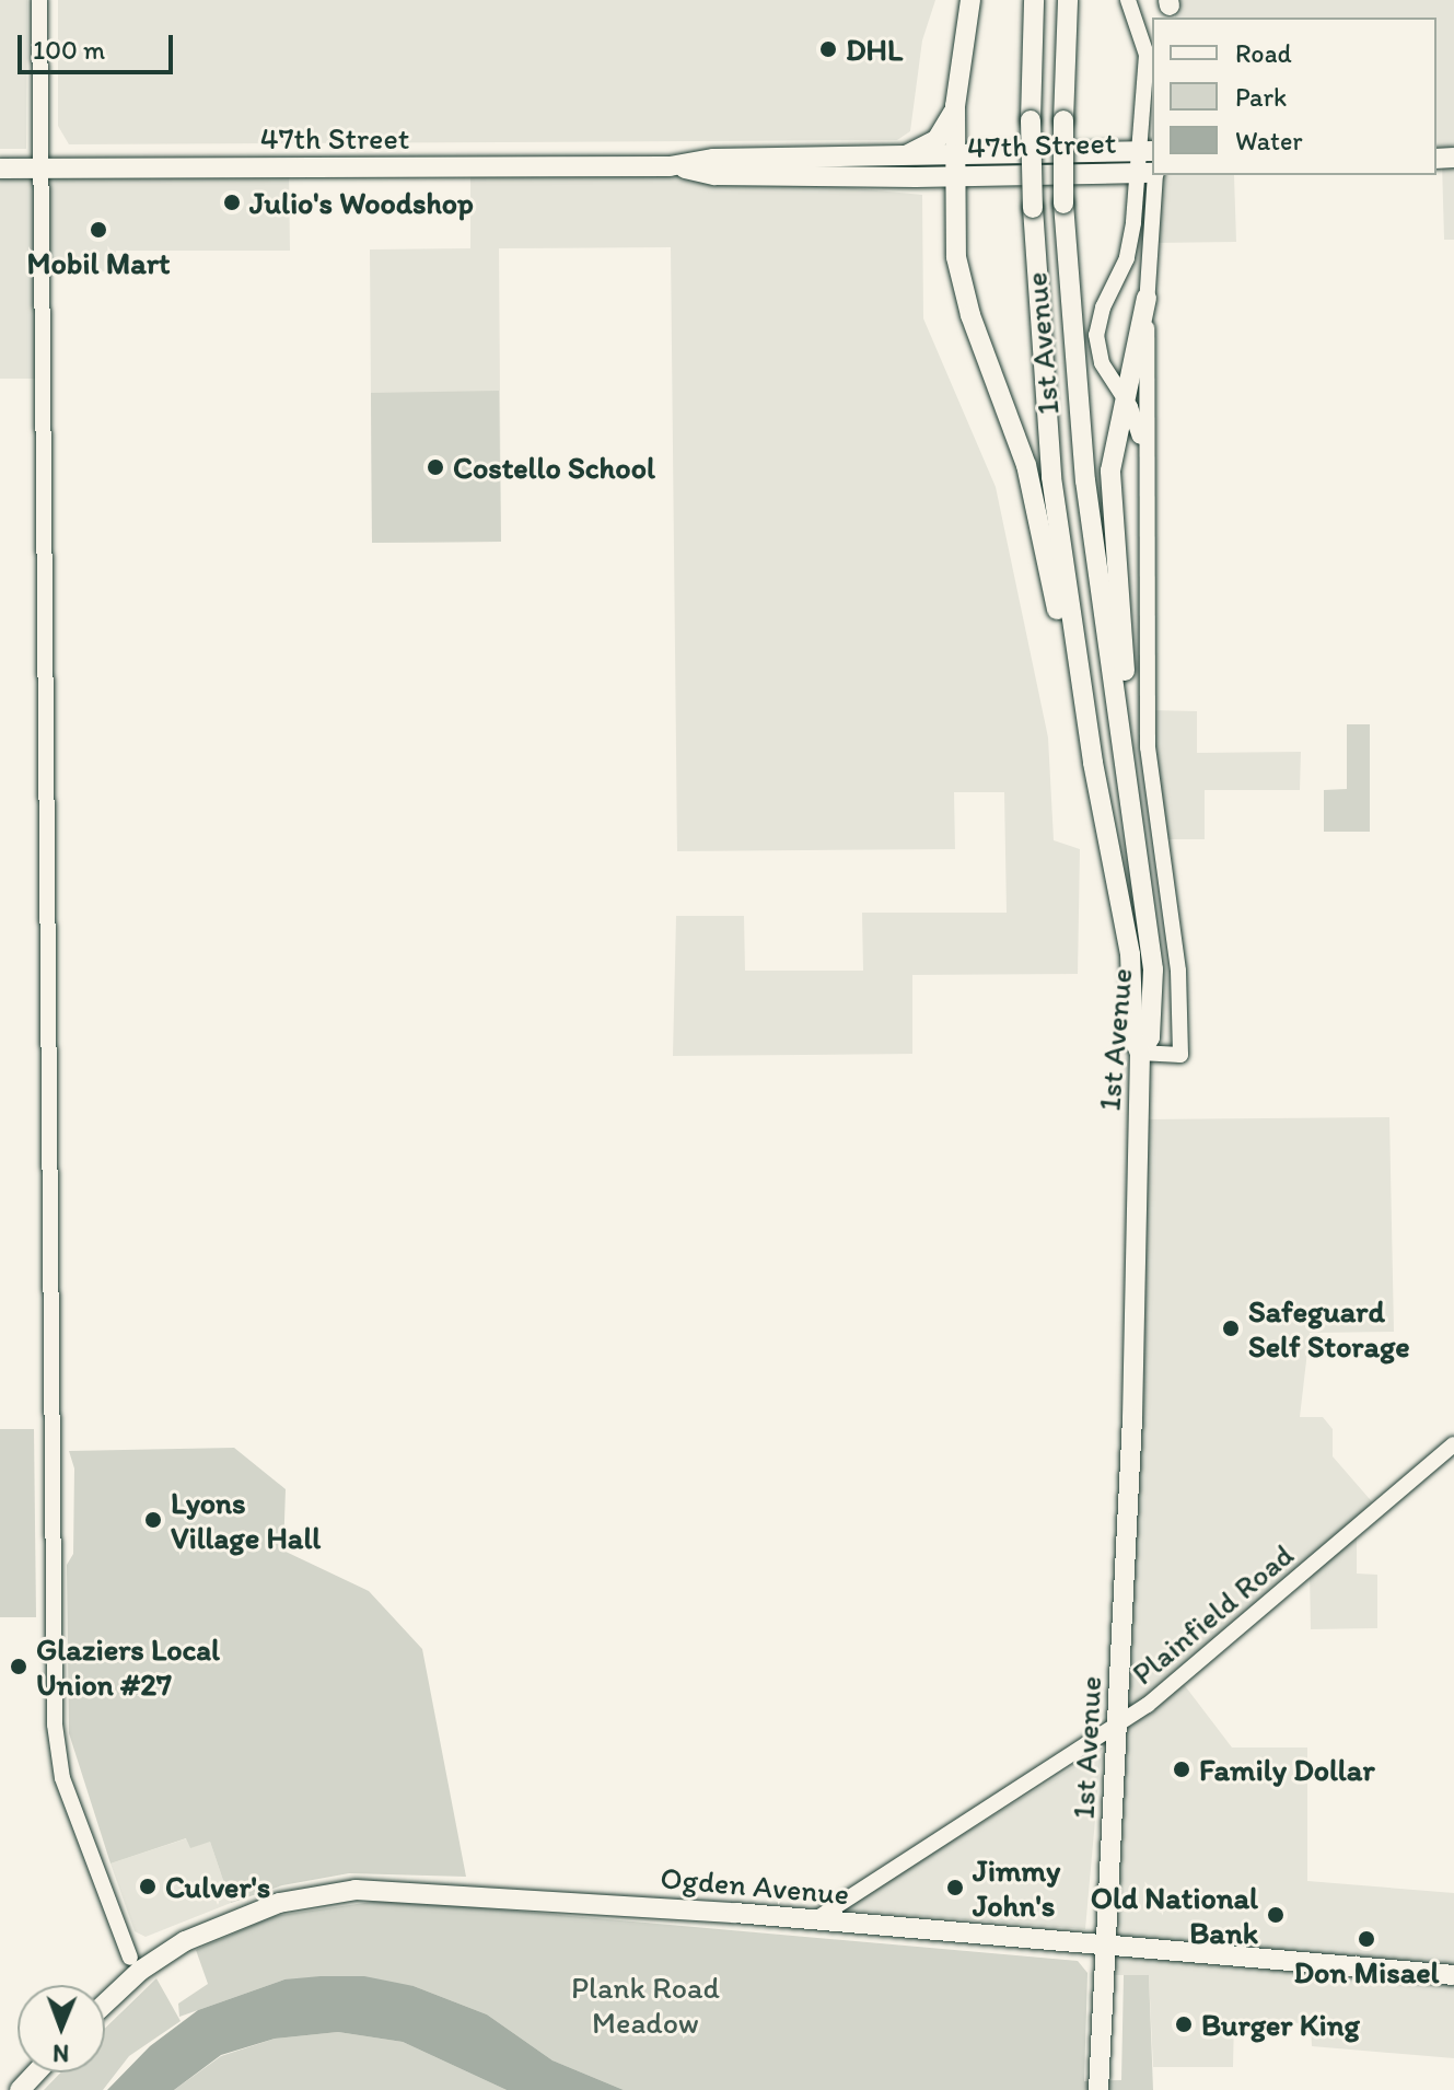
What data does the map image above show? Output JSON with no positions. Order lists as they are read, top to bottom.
{
  "streets": {
    "main road": ["47th Street", "1st Avenue", "Ogden Avenue"],
    "street": ["Plainfield Road"]
  },
  "crossings": [
    ["1st Avenue", "Plainfield Road"],
    ["1st Avenue", "Ogden Avenue"],
    ["Plainfield Road", "Ogden Avenue"]
  ],
  "parks": ["Plank Road Meadow"],
  "places": [
    "DHL",
    "Julio's Woodshop",
    "Mobil Mart",
    "Costello School",
    "Safeguard Self Storage",
    "Lyons Village Hall",
    "Glaziers Local Union #27",
    "Family Dollar",
    "Culver's",
    "Jimmy John's",
    "Old National Bank",
    "Don Misael",
    "Burger King"
  ],
  "legend": ["Road", "Park", "Water"],
  "scale_bar": "100 m",
  "north": "bottom"
}
